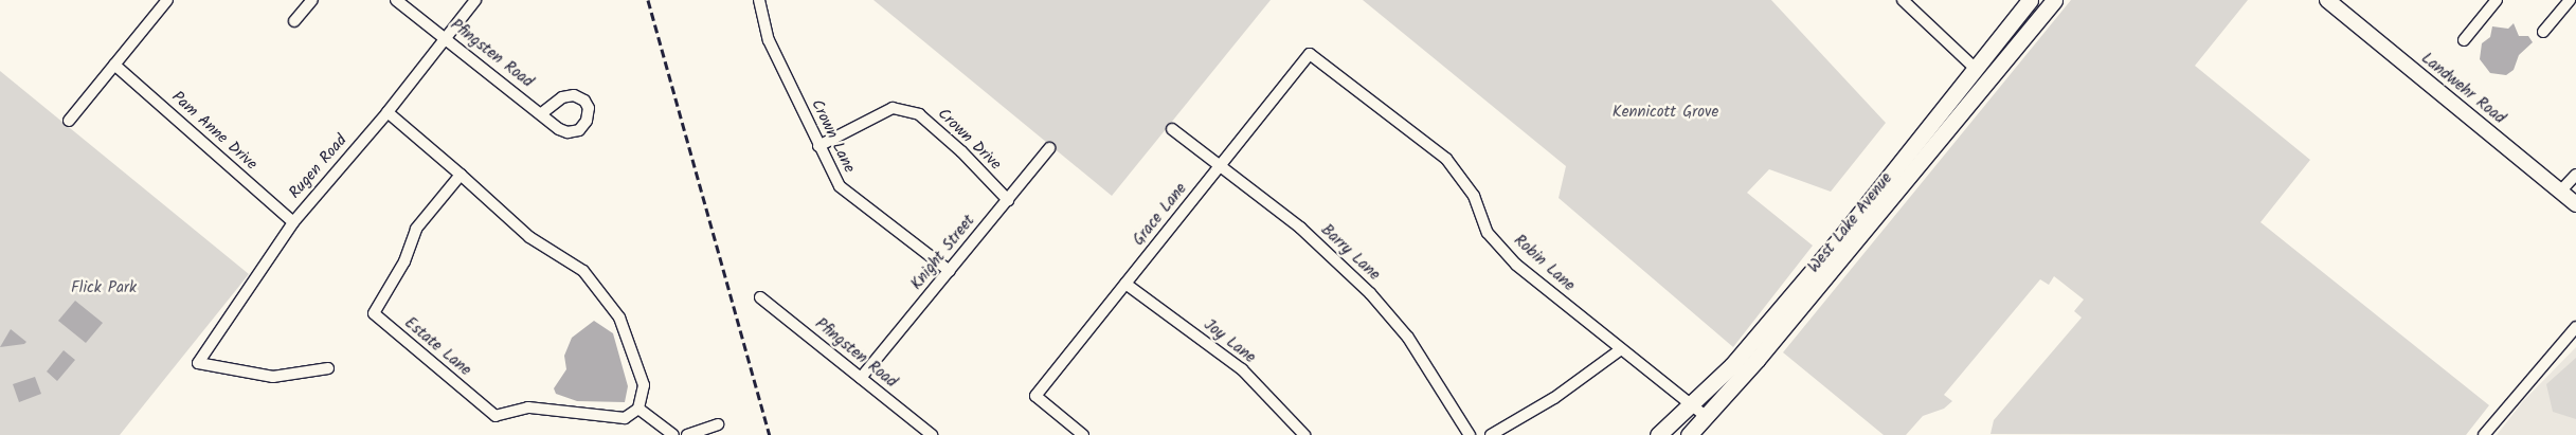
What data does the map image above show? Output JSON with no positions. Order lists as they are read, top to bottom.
{
  "streets": {
    "main road": ["Landwehr Road", "West Lake Avenue"],
    "street": [
      "Pfingsten Road",
      "Pam Anne Drive",
      "Crown Lane",
      "Crown Drive",
      "Rugen Road",
      "Grace Lane",
      "Knight Street",
      "Barry Lane",
      "Robin Lane",
      "Joy Lane",
      "Estate Lane"
    ]
  },
  "crossings": [
    ["Pfingsten Road", "Rugen Road"],
    ["Pfingsten Road", "Knight Street"],
    ["Pam Anne Drive", "Rugen Road"],
    ["Crown Lane", "Crown Drive"],
    ["Crown Lane", "Knight Street"],
    ["Crown Drive", "Knight Street"],
    ["Grace Lane", "Barry Lane"],
    ["Grace Lane", "Robin Lane"],
    ["Grace Lane", "Joy Lane"],
    ["West Lake Avenue", "Robin Lane"]
  ],
  "parks": ["Kennicott Grove", "Flick Park"]
}
